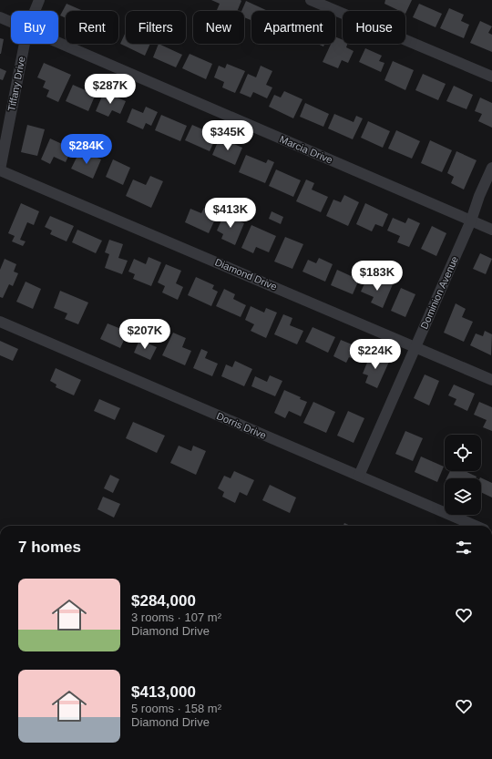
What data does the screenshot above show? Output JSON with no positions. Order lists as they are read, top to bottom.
{
  "streets": {
    "street": [
      "Tiffany Drive",
      "Marcia Drive",
      "Diamond Drive",
      "Dominion Avenue",
      "Dorris Drive"
    ]
  },
  "crossings": [
    ["Tiffany Drive", "Diamond Drive"],
    ["Marcia Drive", "Dominion Avenue"],
    ["Diamond Drive", "Dominion Avenue"],
    ["Dominion Avenue", "Dorris Drive"]
  ],
  "page": {
    "chip": [
      "Buy",
      "Rent",
      "Filters",
      "New",
      "Apartment",
      "House"
    ],
    "price": [
      "$287K",
      "$345K",
      "$284K",
      "$413K",
      "$183K",
      "$207K",
      "$224K"
    ],
    "heading": "7 homes",
    "list": [
      {
        "name": "$284,000",
        "note": "3 rooms · 107 m² · Diamond Drive"
      },
      {
        "name": "$413,000",
        "note": "5 rooms · 158 m² · Diamond Drive"
      }
    ]
  }
}
